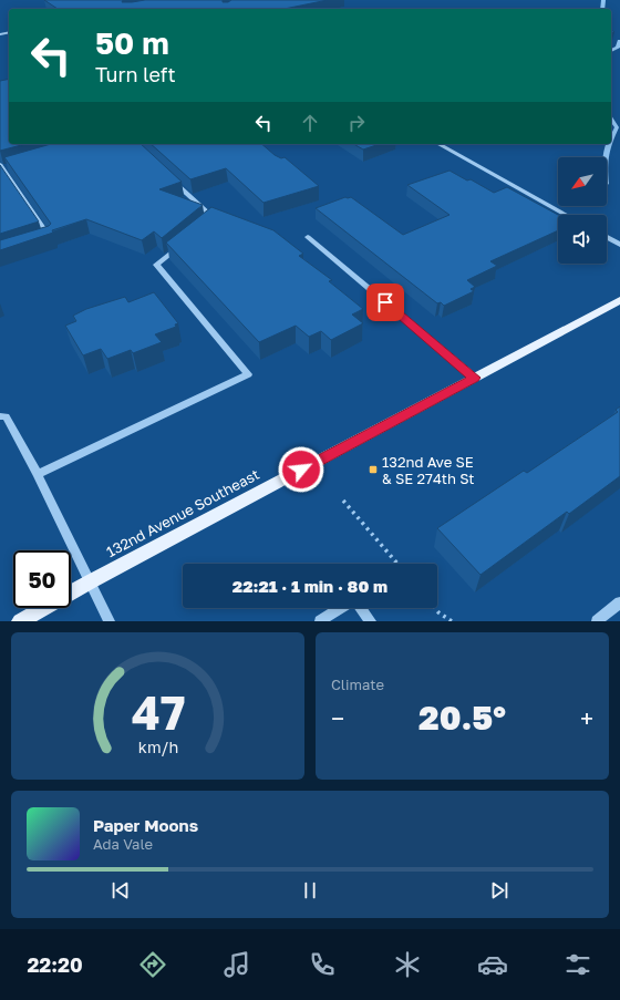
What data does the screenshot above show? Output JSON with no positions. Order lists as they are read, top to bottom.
{
  "streets": {
    "main road": ["132nd Avenue Southeast"]
  },
  "places": {
    "transit": ["132nd Ave SE & SE 274th St"]
  },
  "north": "bottom left",
  "page": {
    "turn": ["50 m", "Turn left"],
    "limit": "50",
    "trip": "22:21 · 1 min · 80 m",
    "tile": "Climate",
    "heat": ["−", "20.5°", "+"],
    "song": ["Paper Moons", "Ada Vale"],
    "tabs": "22:20",
    "gauge": ["47", "km/h"]
  }
}
